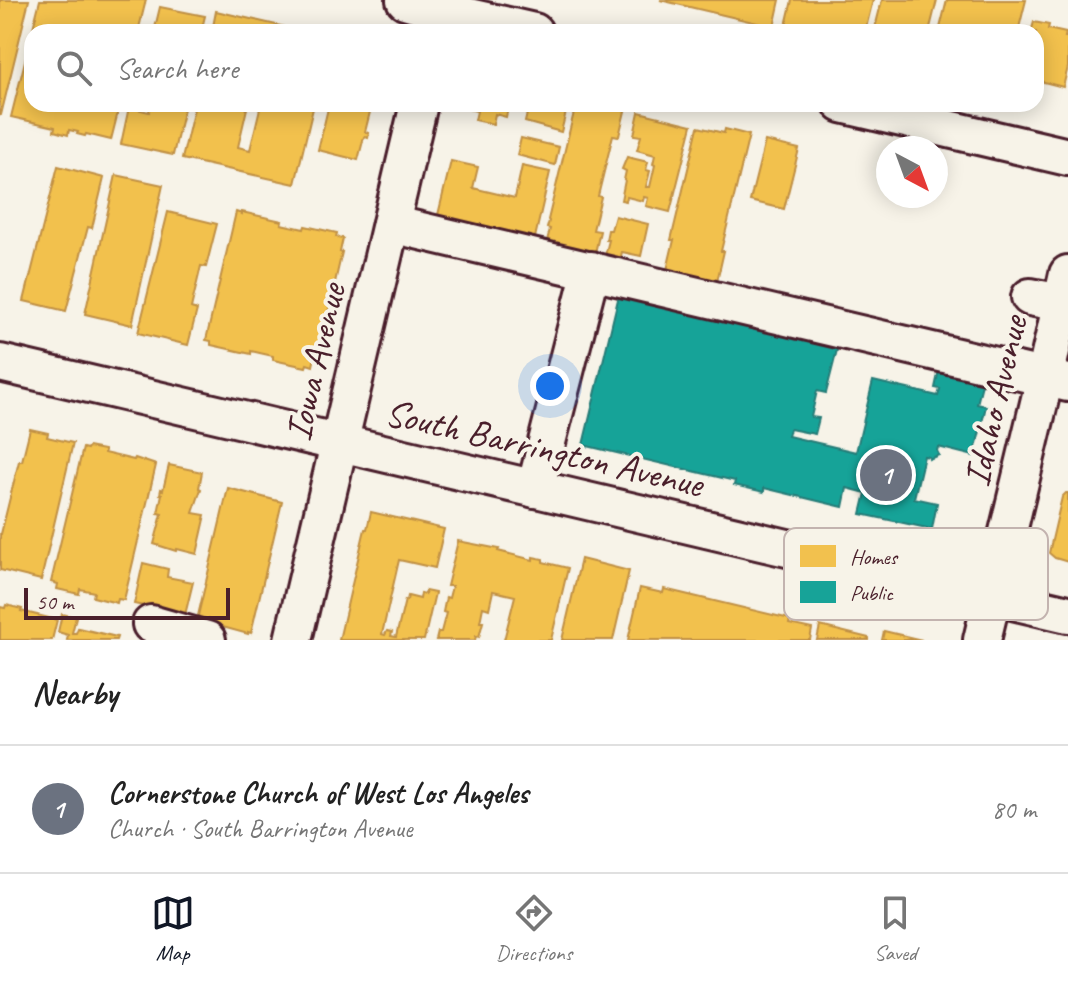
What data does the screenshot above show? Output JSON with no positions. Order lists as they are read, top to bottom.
{
  "streets": {
    "street": ["Iowa Avenue", "Idaho Avenue", "South Barrington Avenue"]
  },
  "crossings": [
    ["Iowa Avenue", "South Barrington Avenue"]
  ],
  "legend": ["Homes", "Public"],
  "scale_bar": "50 m",
  "north": "bottom right",
  "page": {
    "search": "Search here",
    "pins": "1",
    "scale": "50 m",
    "heading": "Nearby",
    "list": [
      {
        "mark": "1",
        "name": "Cornerstone Church of West Los Angeles",
        "note": "Church · South Barrington Avenue",
        "value": "80 m"
      }
    ],
    "nav": ["Map", "Directions", "Saved"]
  }
}
